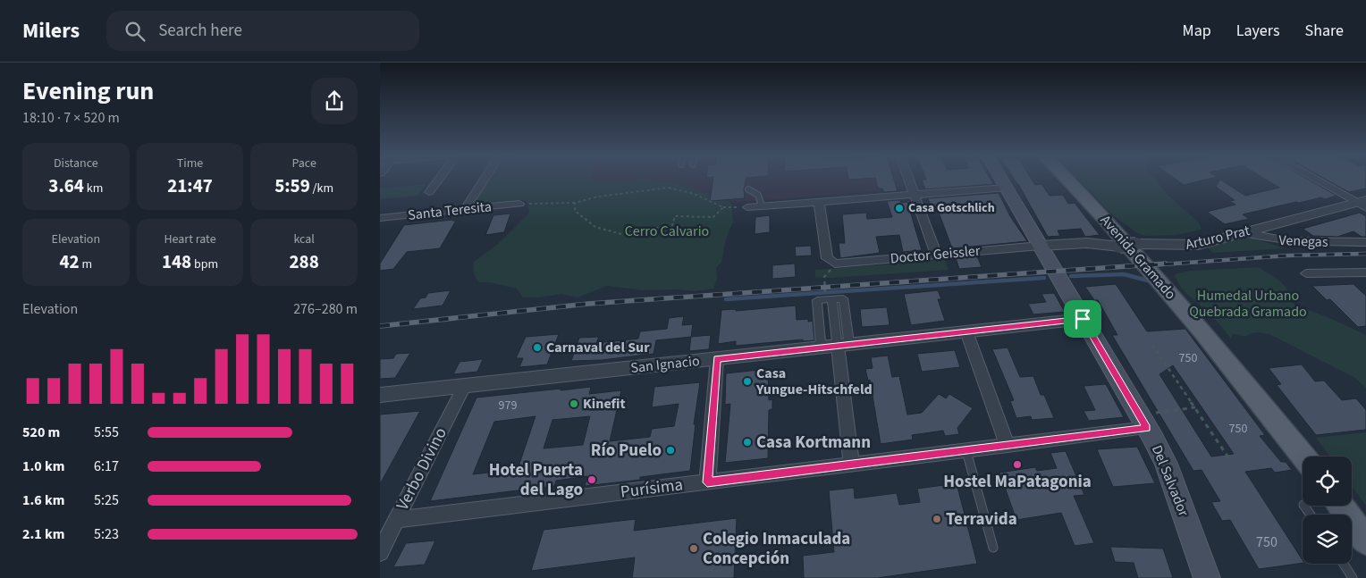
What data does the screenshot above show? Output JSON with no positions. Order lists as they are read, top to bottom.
{
  "streets": {
    "main road": ["Avenida Gramado", "Del Salvador"],
    "street": [
      "Santa Teresita",
      "Arturo Prat",
      "Venegas",
      "Doctor Geissler",
      "San Ignacio",
      "Verbo Divino",
      "Purísima"
    ]
  },
  "crossings": [
    ["Arturo Prat", "Venegas"],
    ["Arturo Prat", "Doctor Geissler"],
    ["Arturo Prat", "Del Salvador"],
    ["Doctor Geissler", "Del Salvador"],
    ["San Ignacio", "Verbo Divino"],
    ["San Ignacio", "Del Salvador"],
    ["Verbo Divino", "Purísima"],
    ["Del Salvador", "Purísima"]
  ],
  "parks": ["Cerro Calvario", "Humedal Urbano Quebrada Gramado"],
  "places": [
    "Casa Gotschlich",
    "Carnaval del Sur",
    "Casa Yungue-Hitschfeld",
    "Kinefit",
    "Casa Kortmann",
    "Río Puelo",
    "Hostel MaPatagonia",
    "Hotel Puerta del Lago",
    "Terravida",
    "Colegio Inmaculada Concepción"
  ],
  "house_numbers": [
    "750",
    "979",
    "750",
    "750"
  ],
  "page": {
    "header": "Milers",
    "search": "Search here",
    "nav": ["Map", "Layers", "Share"],
    "heading": ["Evening run", "18:10 · 7 × 520 m"],
    "stats": [
      ["Distance", "3.64 km"],
      ["Time", "21:47"],
      ["Pace", "5:59 /km"],
      ["Elevation", "42 m"],
      ["Heart rate", "148 bpm"],
      ["kcal", "288"]
    ],
    "chart": ["Elevation", "276–280 m"],
    "list": [
      {
        "name": "520 m",
        "note": "5:55"
      },
      {
        "name": "1.0 km",
        "note": "6:17"
      },
      {
        "name": "1.6 km",
        "note": "5:25"
      },
      {
        "name": "2.1 km",
        "note": "5:23"
      }
    ]
  }
}
